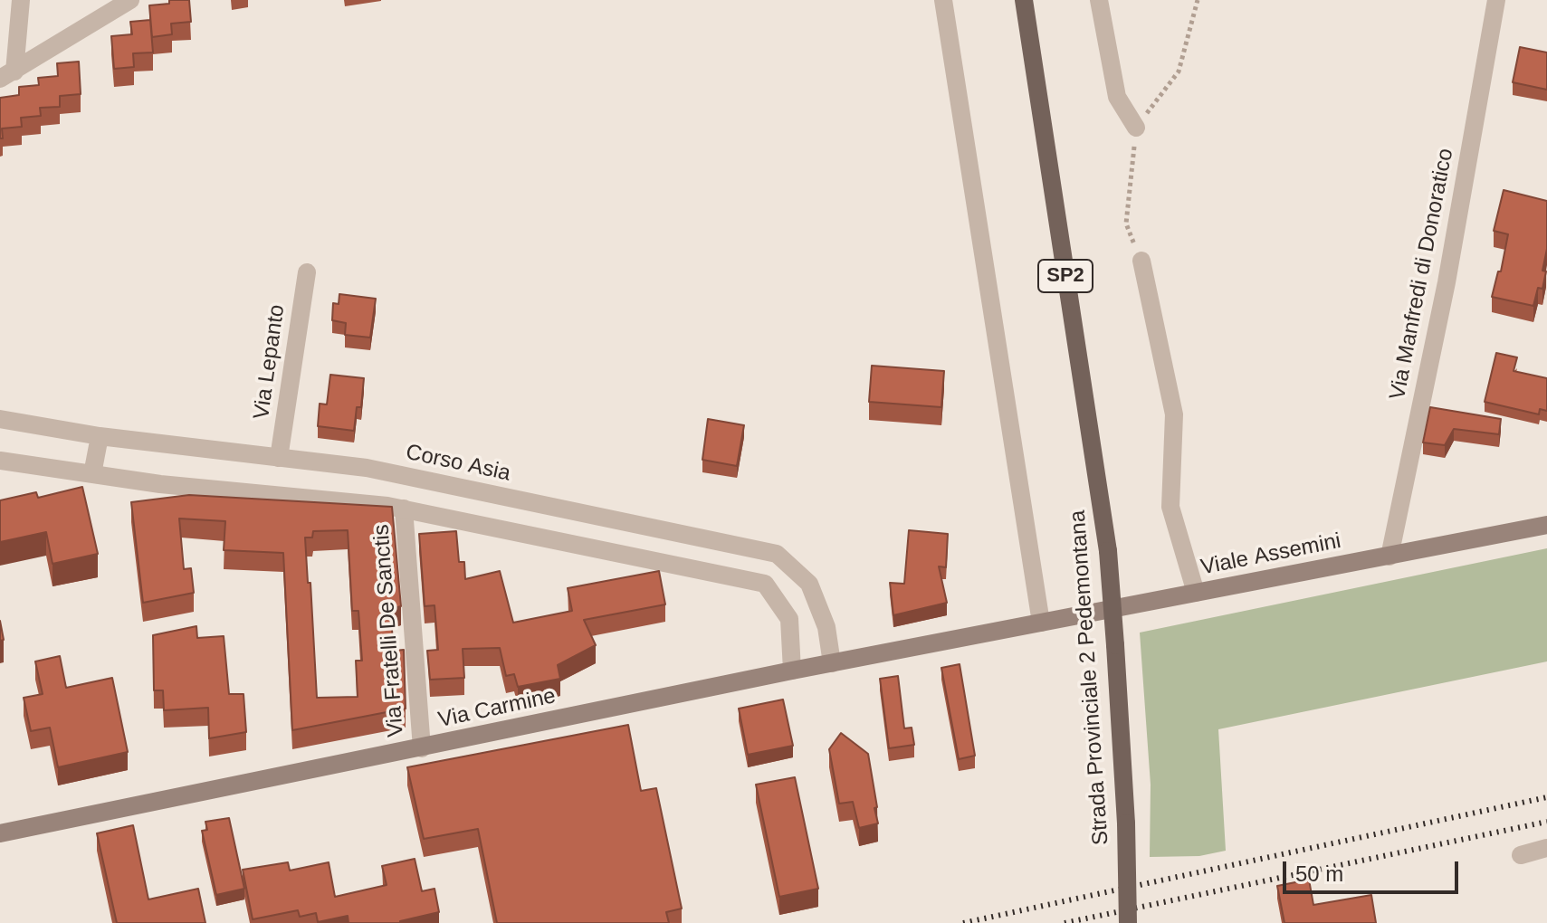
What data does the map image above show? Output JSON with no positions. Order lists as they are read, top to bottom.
{
  "streets": {
    "main road": [
      "SP2",
      "Viale Assemini",
      "Strada Provinciale 2 Pedemontana",
      "Via Carmine"
    ],
    "street": [
      "Via Manfredi di Donoratico",
      "Via Lepanto",
      "Corso Asia",
      "Via Fratelli De Sanctis"
    ]
  },
  "crossings": [
    ["Via Manfredi di Donoratico", "Viale Assemini"],
    ["Via Lepanto", "Corso Asia"],
    ["Corso Asia", "Via Carmine"],
    ["Viale Assemini", "Via Carmine"],
    ["Via Fratelli De Sanctis", "Via Carmine"]
  ],
  "scale_bar": "50 m"
}
